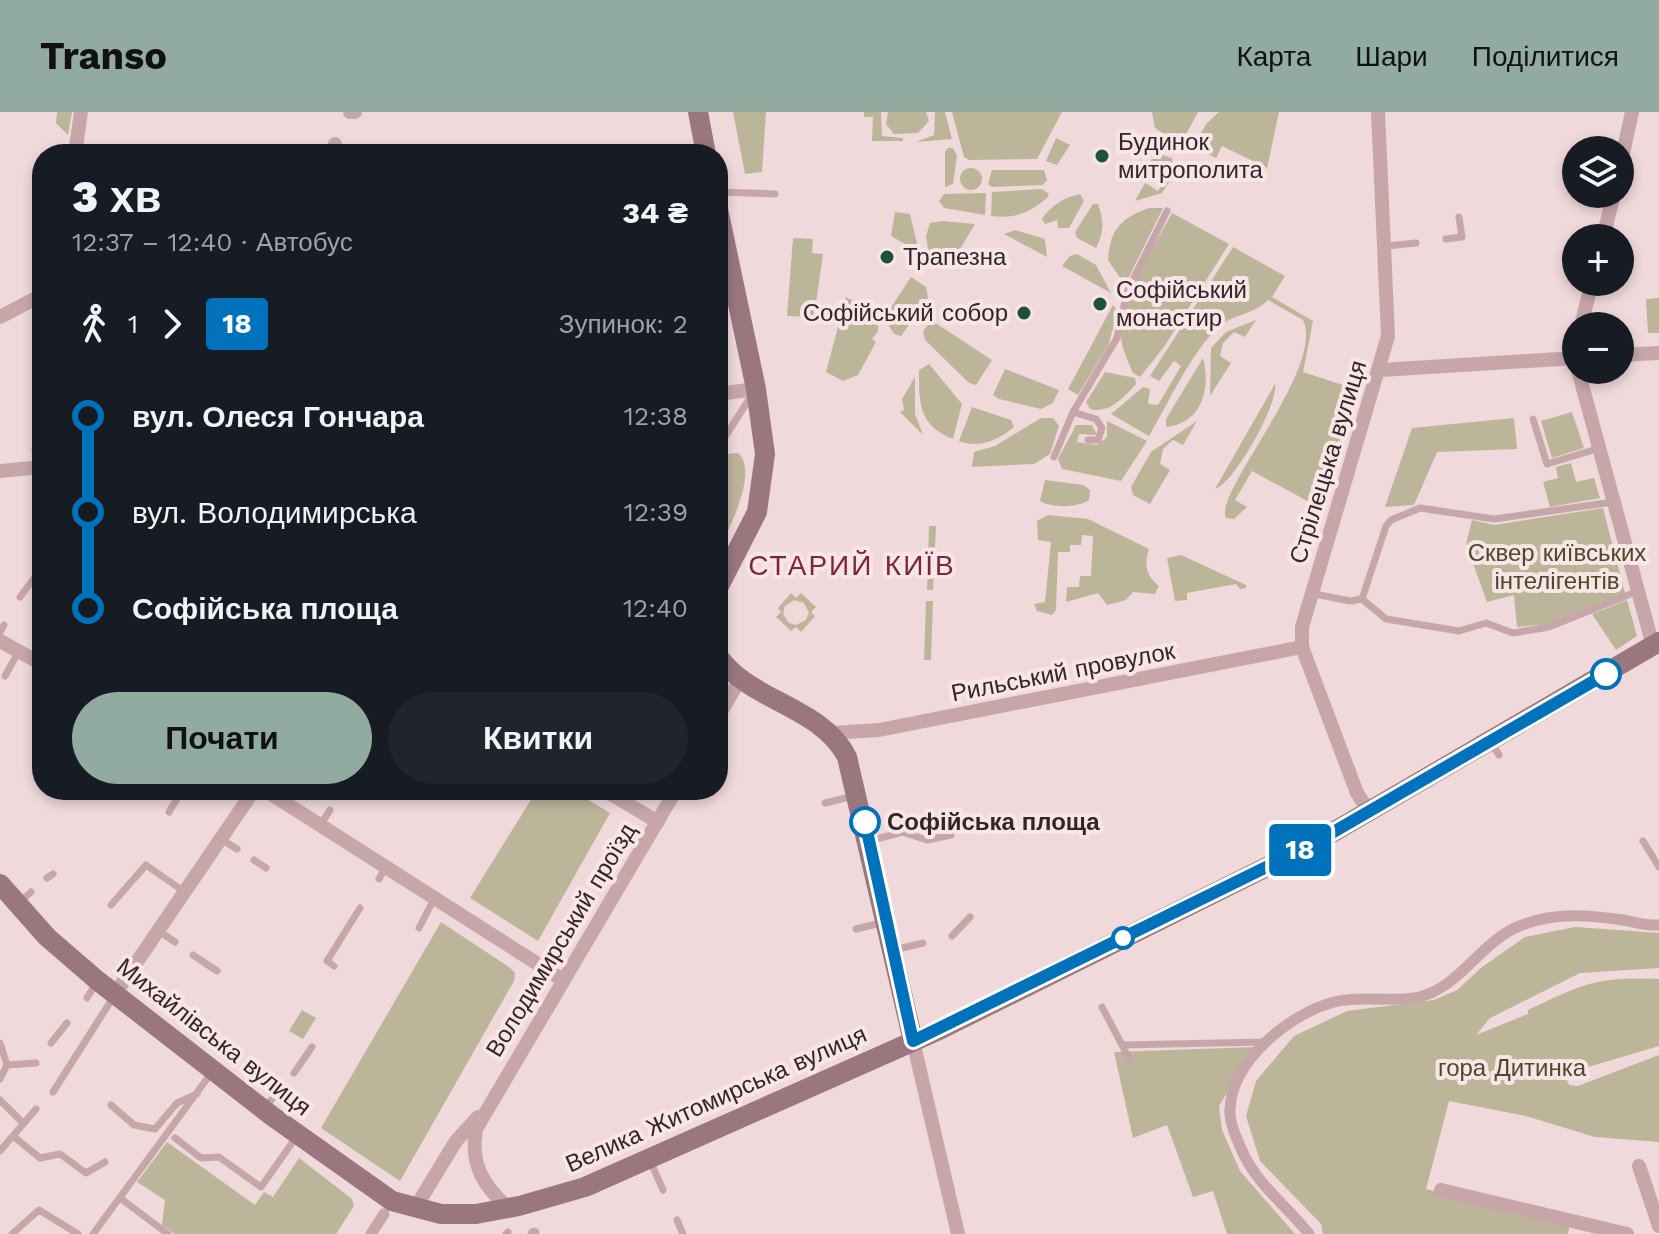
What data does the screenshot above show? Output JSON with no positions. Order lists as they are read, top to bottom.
{
  "streets": {
    "main road": ["Михайлівська вулиця", "Велика Житомирська вулиця"],
    "street": ["Стрілецька вулиця", "Рильський провулок", "Володимирський проїзд"]
  },
  "crossings": [
    ["Стрілецька вулиця", "Рильський провулок"],
    ["Стрілецька вулиця", "Велика Житомирська вулиця"],
    ["Володимирський проїзд", "Михайлівська вулиця"],
    ["Володимирський проїзд", "Велика Житомирська вулиця"],
    ["Михайлівська вулиця", "Велика Житомирська вулиця"]
  ],
  "districts": ["СТАРИЙ КИЇВ"],
  "parks": ["Сквер київських інтелігентів", "гора Дитинка"],
  "places": [
    "Будинок митрополита",
    "Трапезна",
    "Софійський монастир",
    "Софійський собор",
    "Софійська площа"
  ],
  "lines": ["bus line 18"],
  "page": {
    "header": "Transo",
    "nav": ["Карта", "Шари", "Поділитися"],
    "on_map": "18",
    "map_buttons": ["+", "−"],
    "heading": ["3 хв", "12:37 – 12:40 · Автобус", "34 ₴"],
    "legs": ["1", "18", "Зупинок: 2"],
    "list": [
      {
        "name": "вул. Олеся Гончара",
        "value": "12:38"
      },
      {
        "name": "вул. Володимирська",
        "value": "12:39"
      },
      {
        "name": "Софійська площа",
        "value": "12:40"
      }
    ],
    "buttons": ["Почати", "Квитки"]
  }
}
